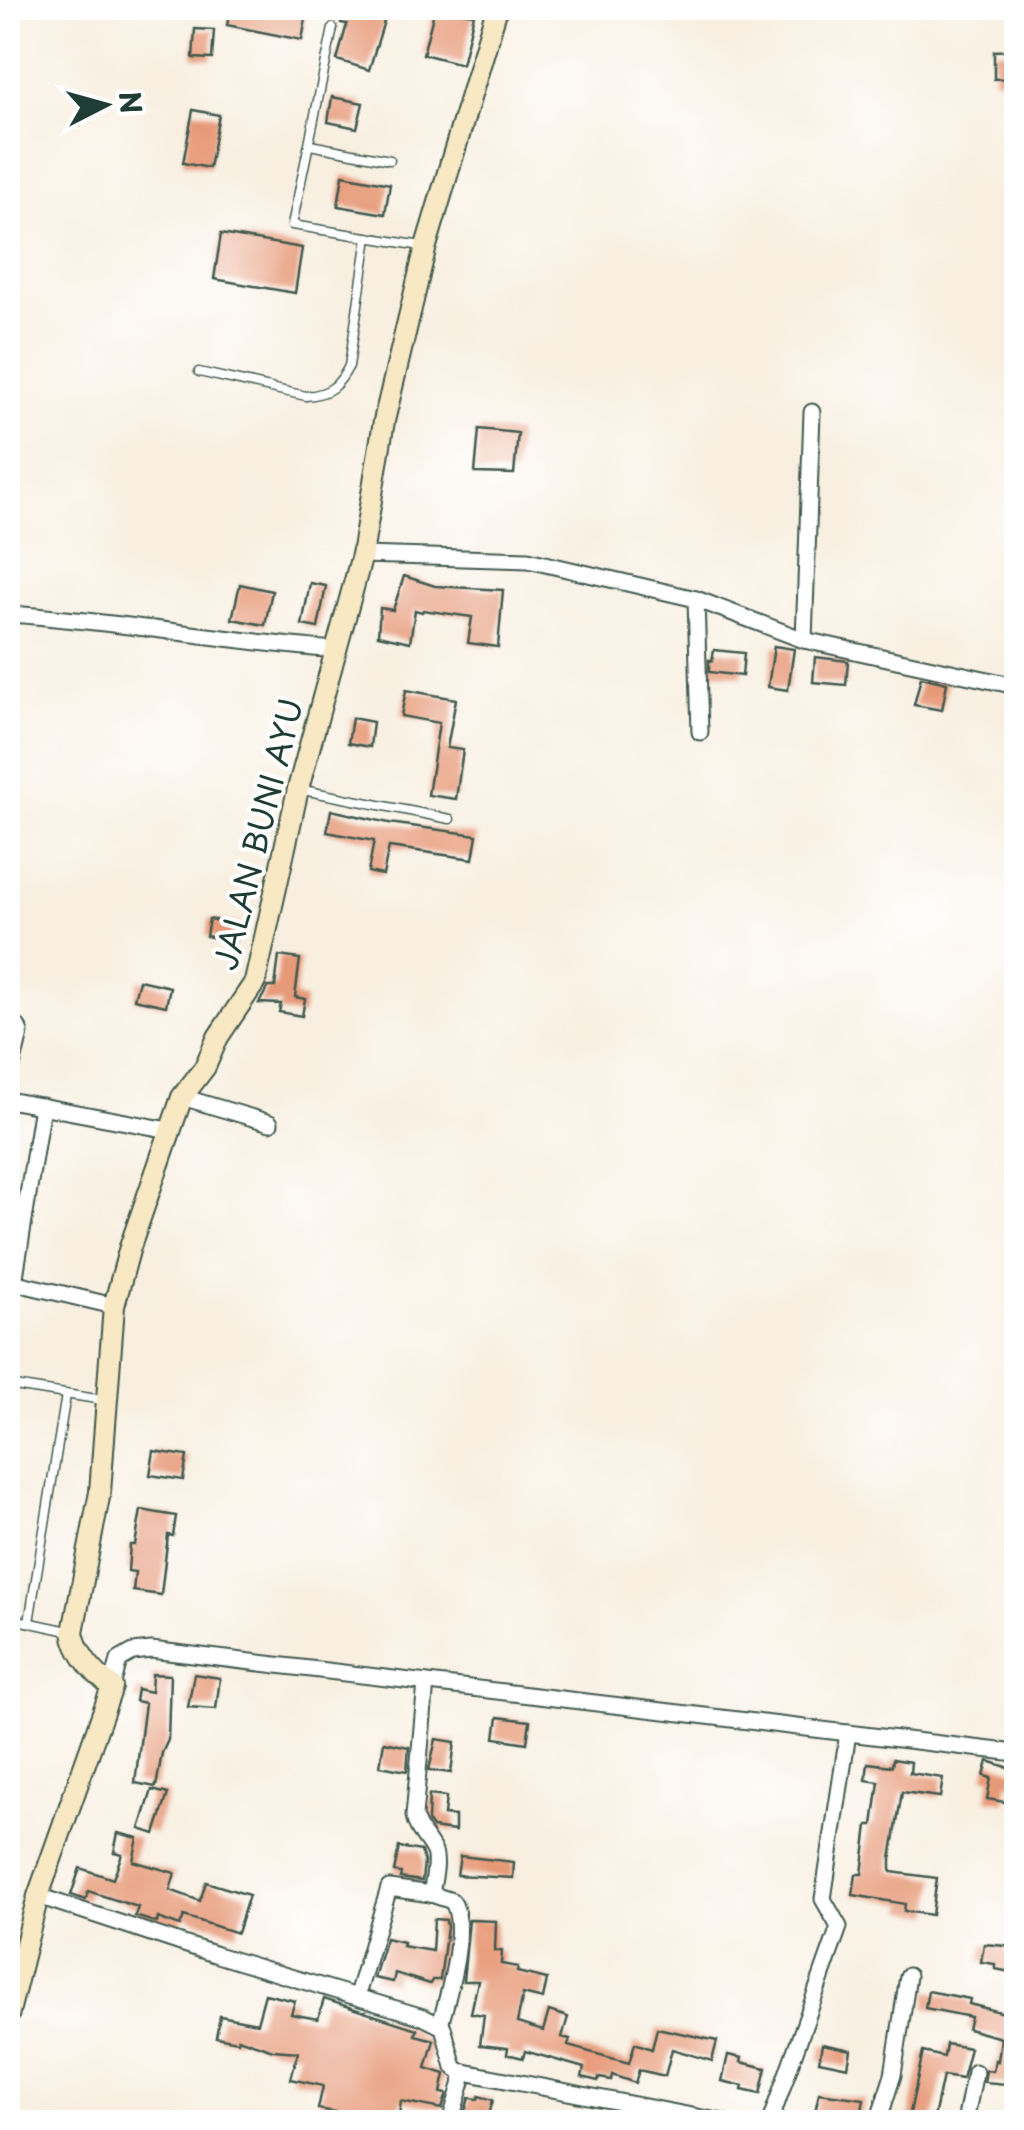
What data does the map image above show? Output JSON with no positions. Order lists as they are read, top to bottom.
{
  "streets": {
    "main road": ["JALAN BUNI AYU"]
  },
  "north": "right"
}
